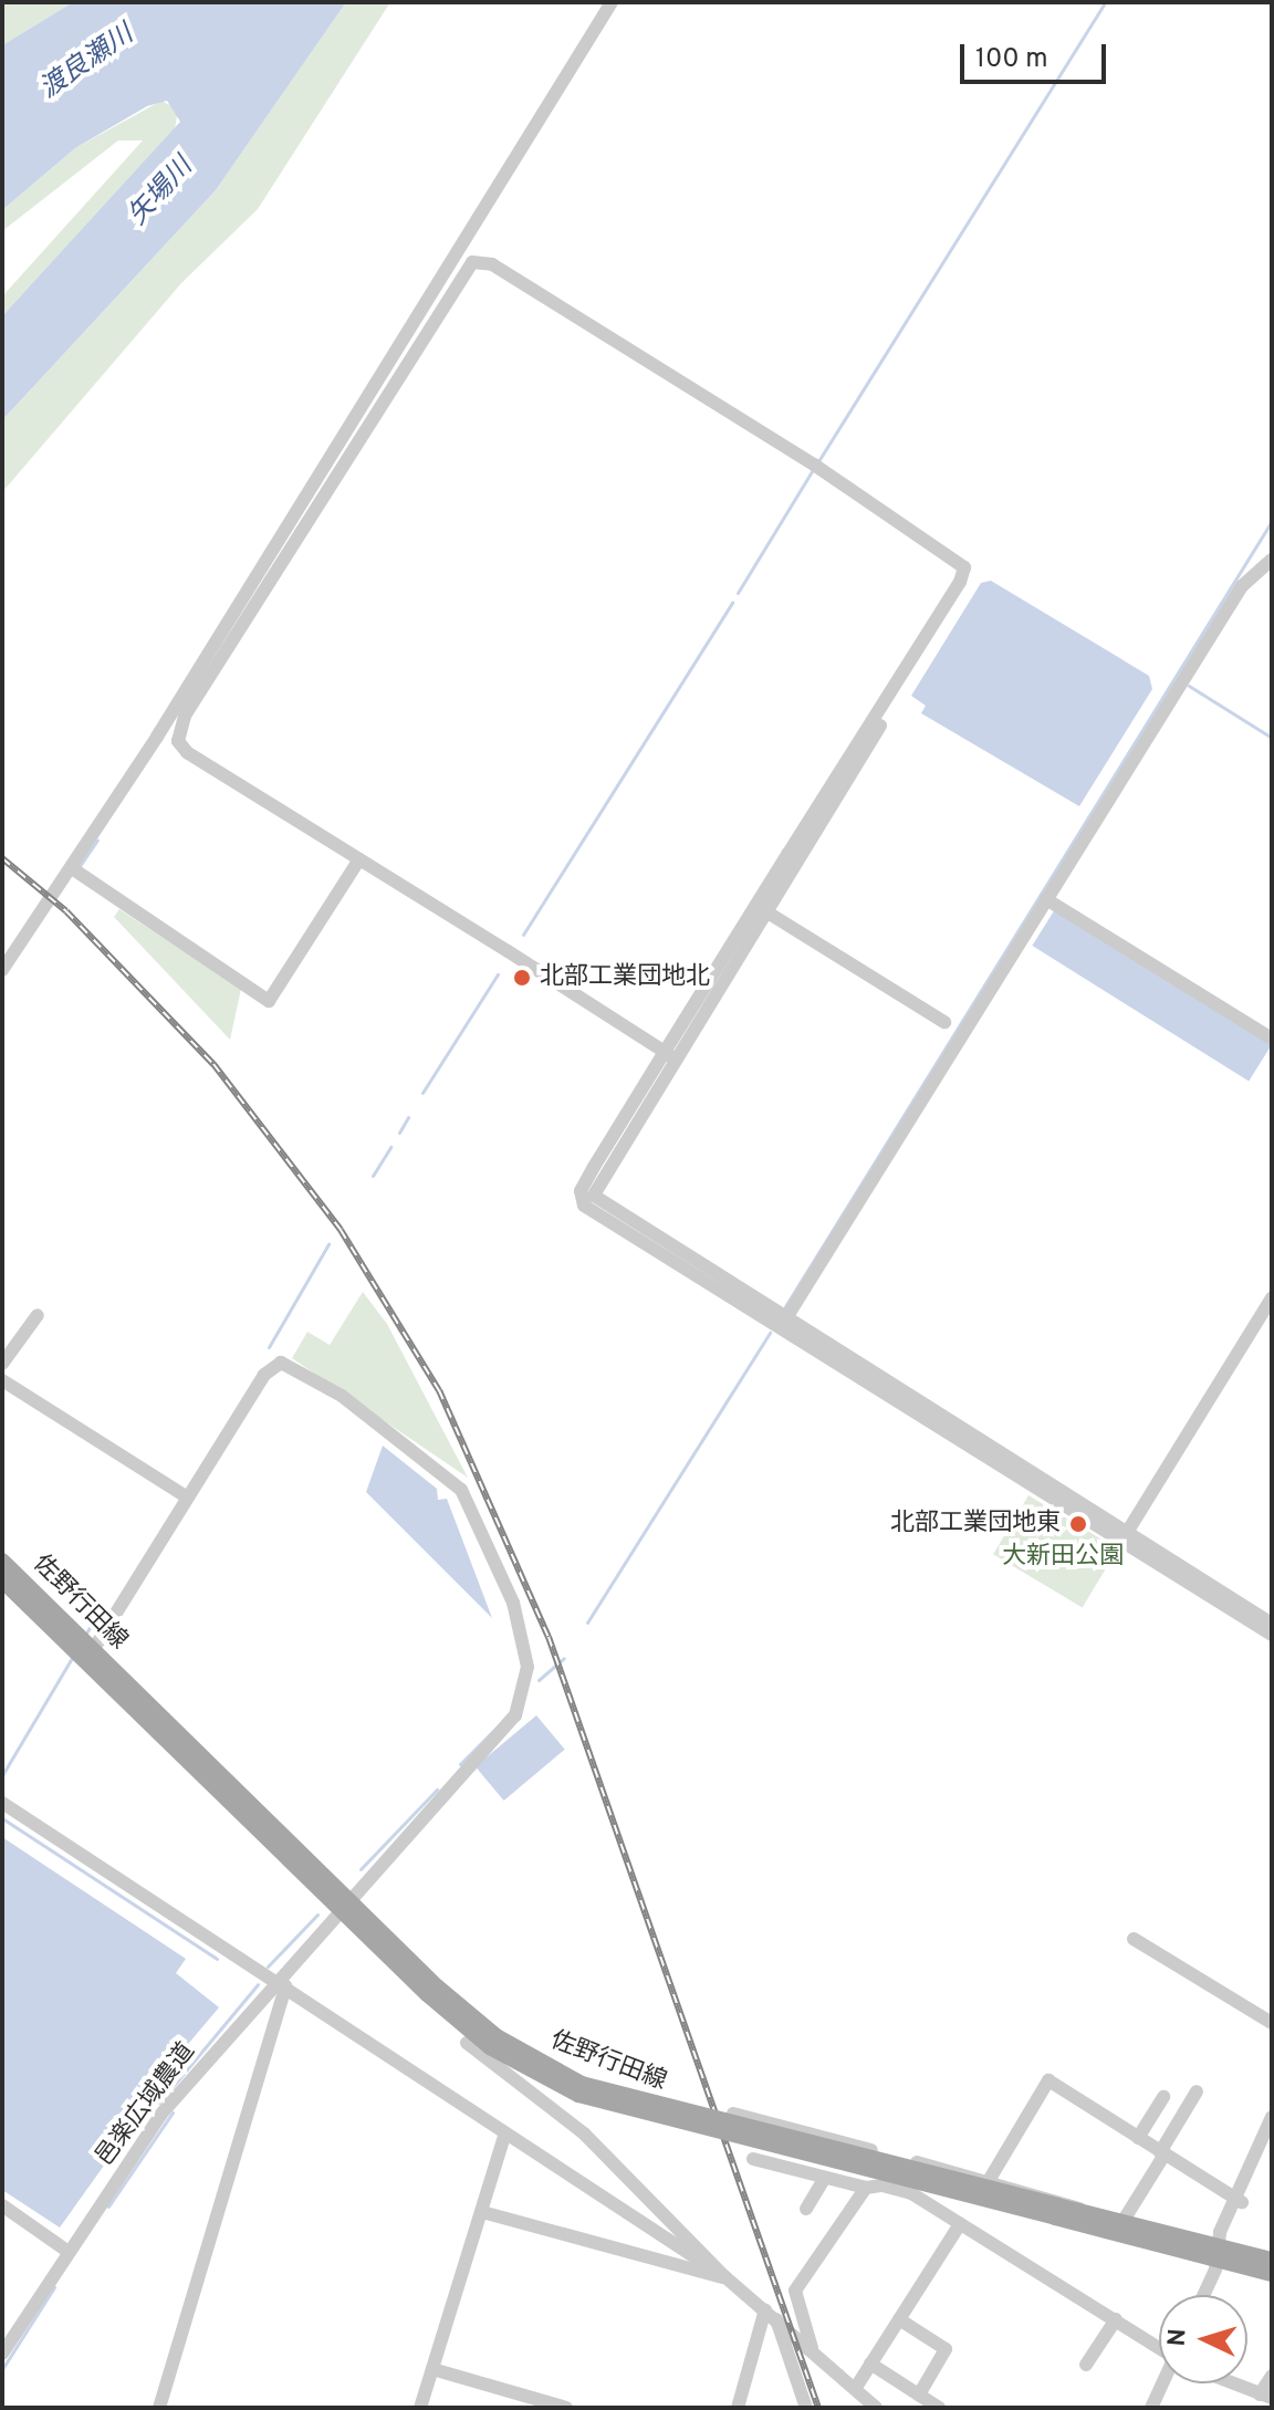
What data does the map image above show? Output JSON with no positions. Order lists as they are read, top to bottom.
{
  "streets": {
    "main road": ["佐野行田線"],
    "street": ["邑楽広域農道"]
  },
  "crossings": [
    ["佐野行田線", "邑楽広域農道"]
  ],
  "water": ["渡良瀬川", "矢場川"],
  "parks": ["大新田公園"],
  "places": ["北部工業団地北", "北部工業団地東"],
  "scale_bar": "100 m",
  "north": "left"
}
